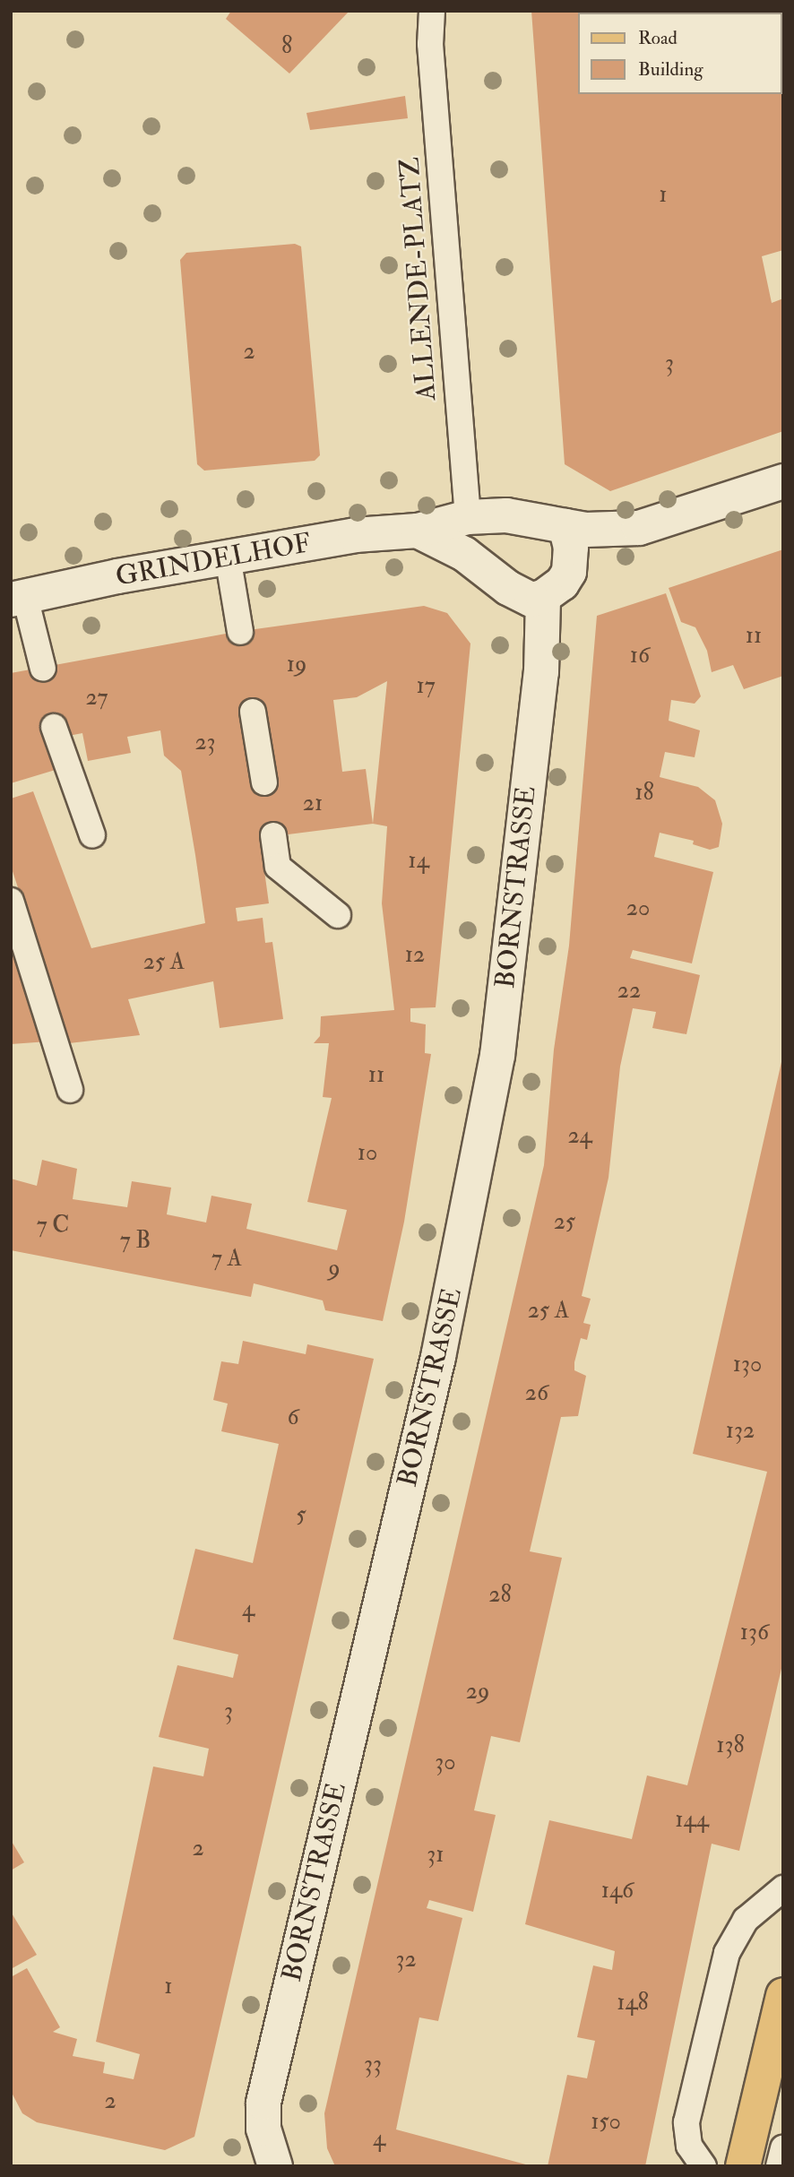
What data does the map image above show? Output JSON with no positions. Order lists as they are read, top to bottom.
{
  "streets": {
    "street": ["GRINDELHOF", "BORNSTRASSE"],
    "lane": ["ALLENDE-PLATZ"]
  },
  "crossings": [
    ["ALLENDE-PLATZ", "GRINDELHOF"]
  ],
  "house_numbers": [
    "8",
    "1",
    "2",
    "3",
    "11",
    "16",
    "19",
    "17",
    "27",
    "23",
    "18",
    "21",
    "14",
    "20",
    "12",
    "25 A",
    "22",
    "11",
    "24",
    "10",
    "25",
    "7 C",
    "7 B",
    "7 A",
    "9",
    "25 A",
    "130",
    "26",
    "6",
    "132",
    "5",
    "28",
    "4",
    "136",
    "29",
    "3",
    "138",
    "30",
    "144",
    "2",
    "31",
    "146",
    "32",
    "1",
    "148",
    "33",
    "2",
    "150",
    "4"
  ],
  "legend": ["Road", "Building"]
}
